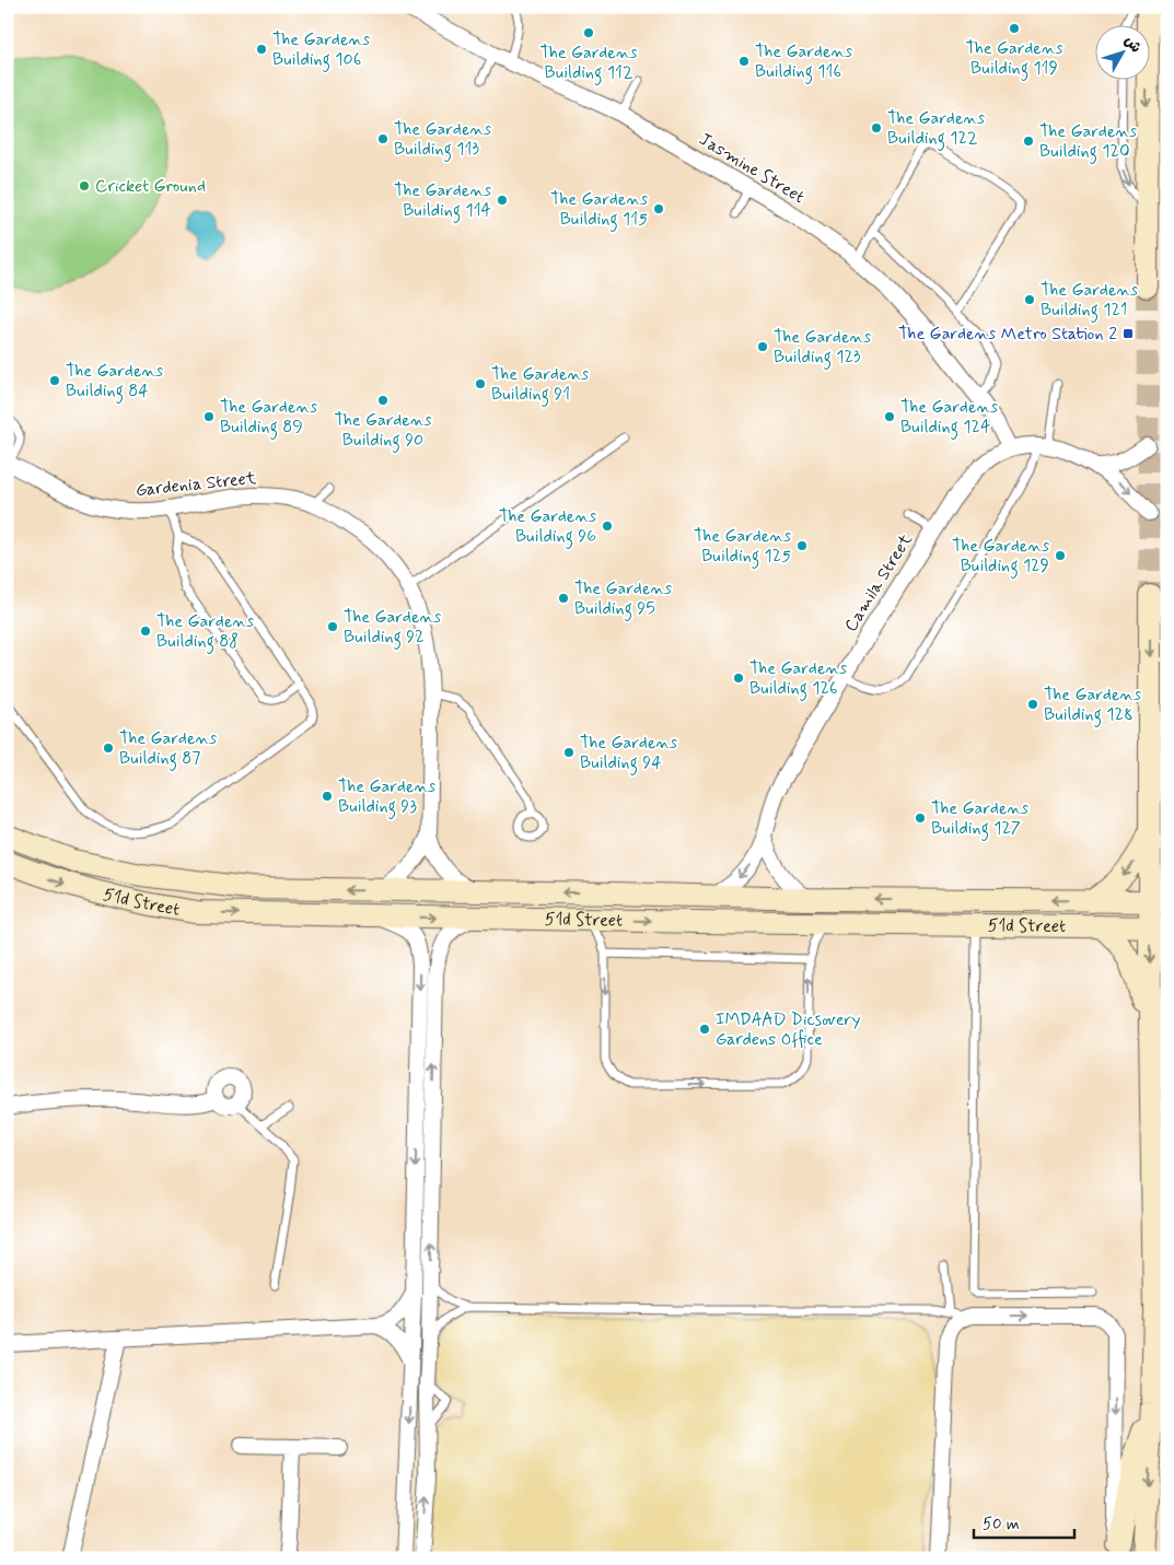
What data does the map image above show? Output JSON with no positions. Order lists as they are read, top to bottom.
{
  "streets": {
    "street": [
      "Jasmine Street",
      "Gardenia Street",
      "Camila Street",
      "51d Street"
    ]
  },
  "crossings": [
    ["Jasmine Street", "Camila Street"],
    ["Gardenia Street", "51d Street"],
    ["Camila Street", "51d Street"]
  ],
  "places": {
    "other": [
      "The Gardens Building 119",
      "The Gardens Building 112",
      "The Gardens Building 106",
      "The Gardens Building 116",
      "The Gardens Building 122",
      "The Gardens Building 113",
      "The Gardens Building 120",
      "Cricket Ground",
      "The Gardens Building 114",
      "The Gardens Building 115",
      "The Gardens Building 121",
      "The Gardens Building 123",
      "The Gardens Building 84",
      "The Gardens Building 91",
      "The Gardens Building 90",
      "The Gardens Building 89",
      "The Gardens Building 124",
      "The Gardens Building 96",
      "The Gardens Building 125",
      "The Gardens Building 129",
      "The Gardens Building 95",
      "The Gardens Building 92",
      "The Gardens Building 88",
      "The Gardens Building 126",
      "The Gardens Building 128",
      "The Gardens Building 87",
      "The Gardens Building 94",
      "The Gardens Building 93",
      "The Gardens Building 127",
      "IMDAAD Dicsovery Gardens Office"
    ],
    "transit": ["The Gardens Metro Station 2"]
  },
  "scale_bar": "50 m",
  "north": "top right"
}
